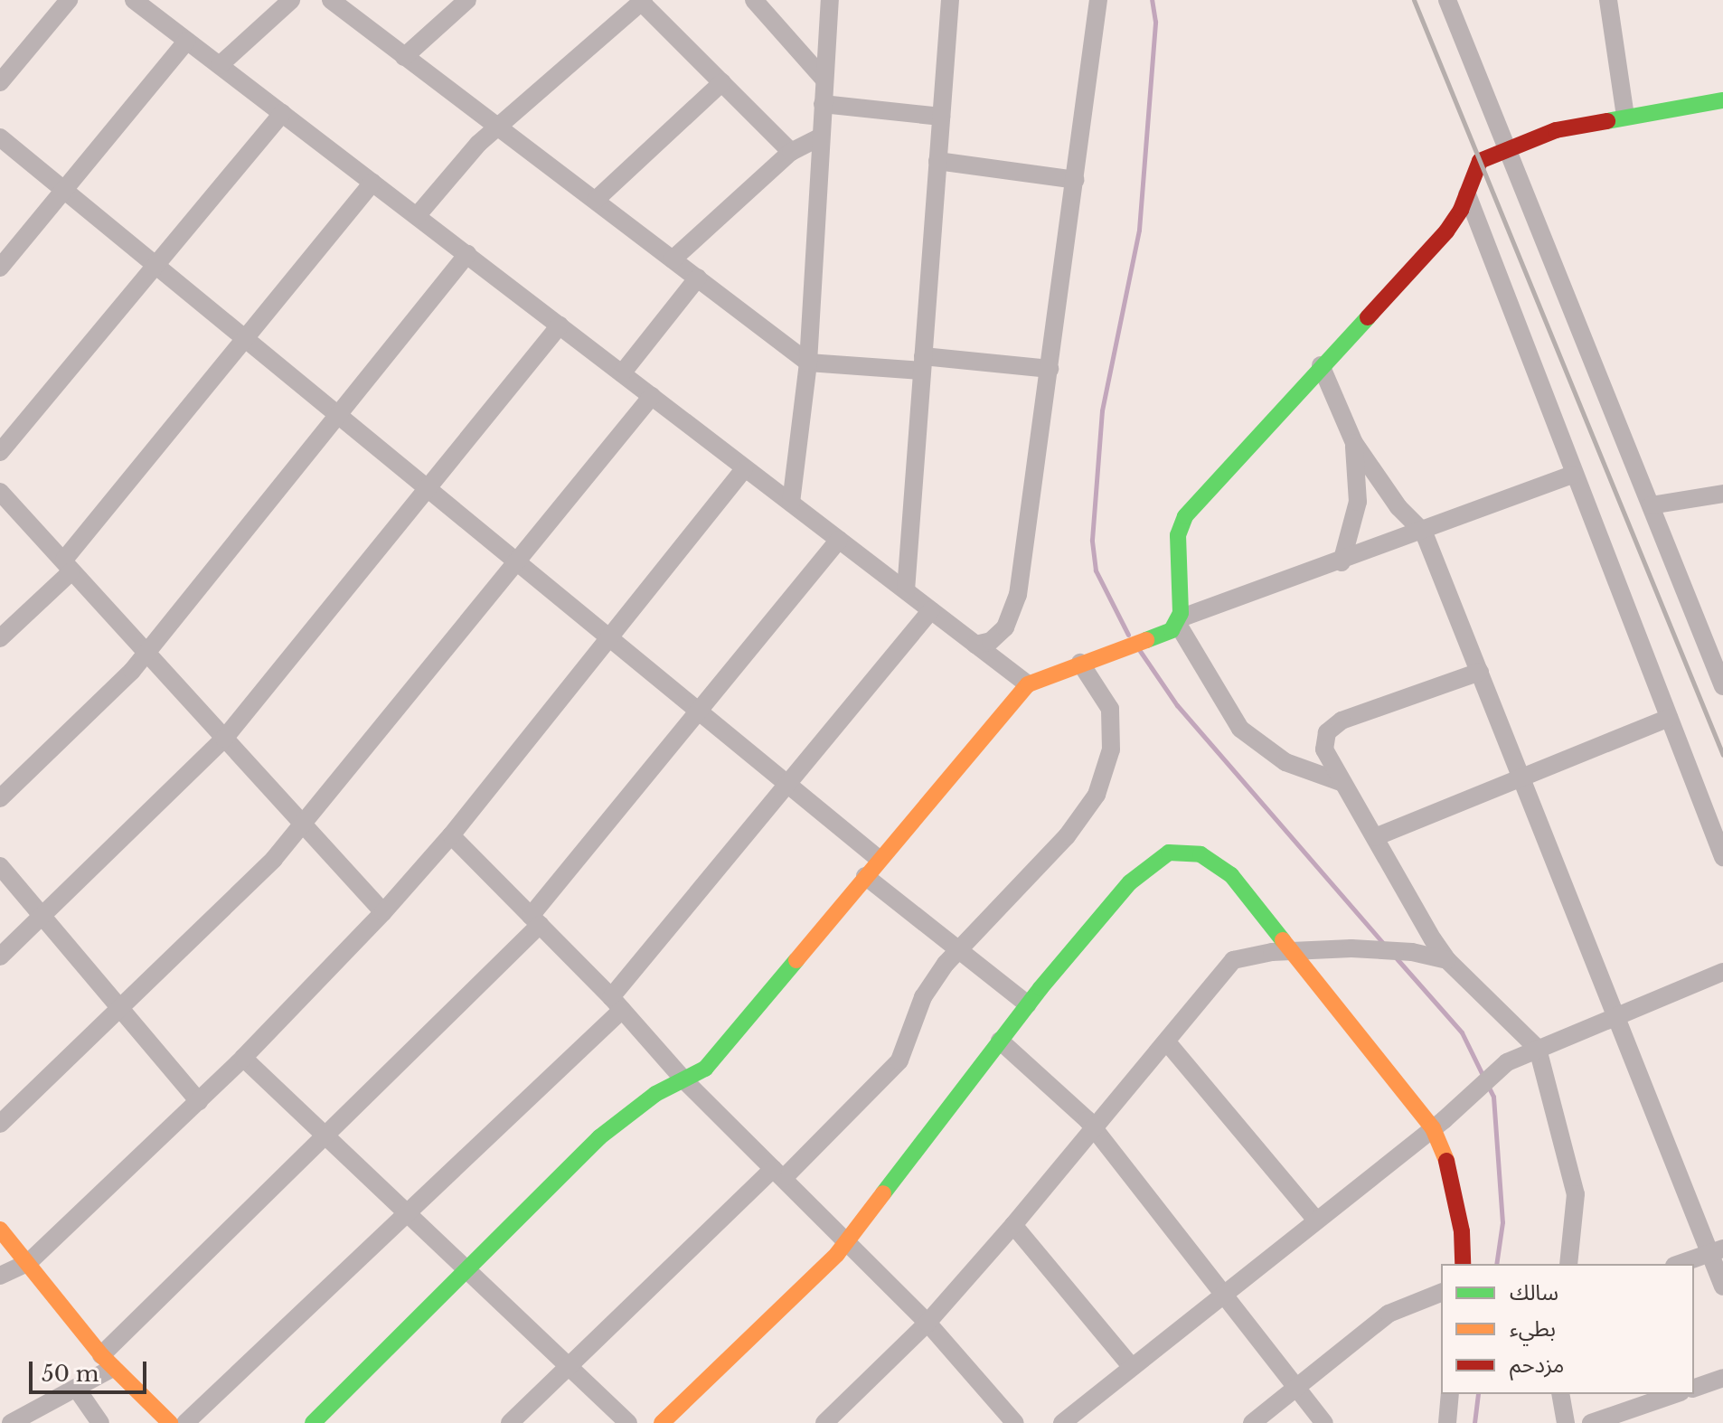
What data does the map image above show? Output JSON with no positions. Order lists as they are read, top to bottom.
{
  "legend": ["سالك", "بطيء", "مزدحم"],
  "scale_bar": "50 m"
}
